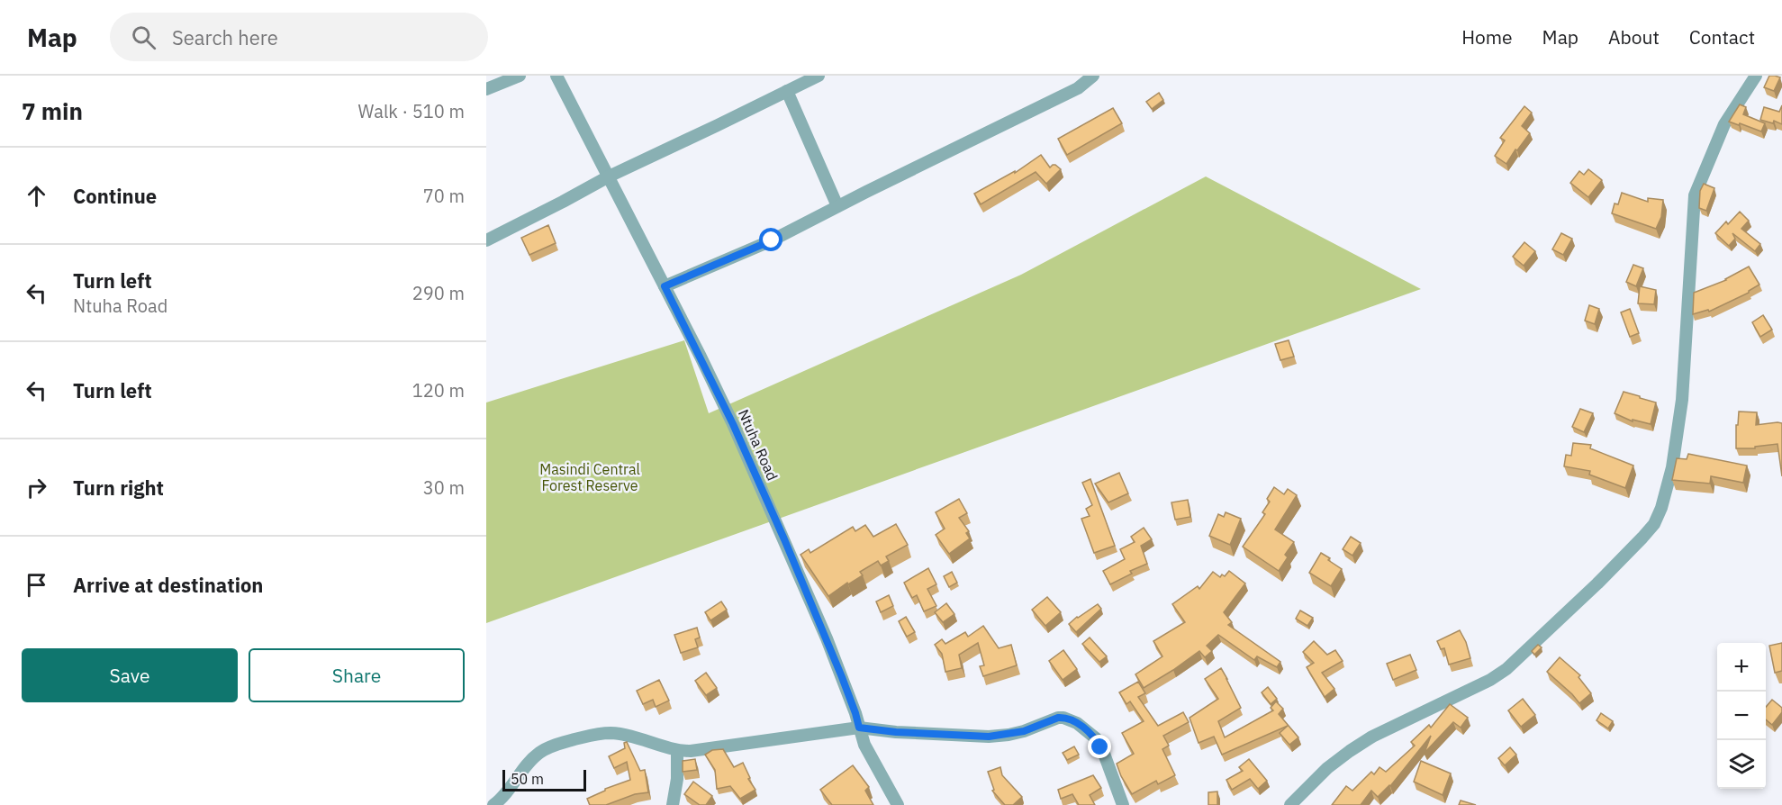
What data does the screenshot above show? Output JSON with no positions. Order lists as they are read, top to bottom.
{
  "streets": {
    "street": ["Ntuha Road"]
  },
  "parks": ["Masindi Central Forest Reserve"],
  "scale_bar": "50 m",
  "page": {
    "header": "Map",
    "search": "Search here",
    "nav": [
      "Home",
      "Map",
      "About",
      "Contact"
    ],
    "heading": ["7 min", "Walk · 510 m"],
    "list": [
      ["Continue", "70 m"],
      ["Turn left", "Ntuha Road", "290 m"],
      ["Turn left", "120 m"],
      ["Turn right", "30 m"],
      "Arrive at destination"
    ],
    "buttons": ["Save", "Share"],
    "map_buttons": ["+", "−"],
    "scale": "50 m"
  }
}
